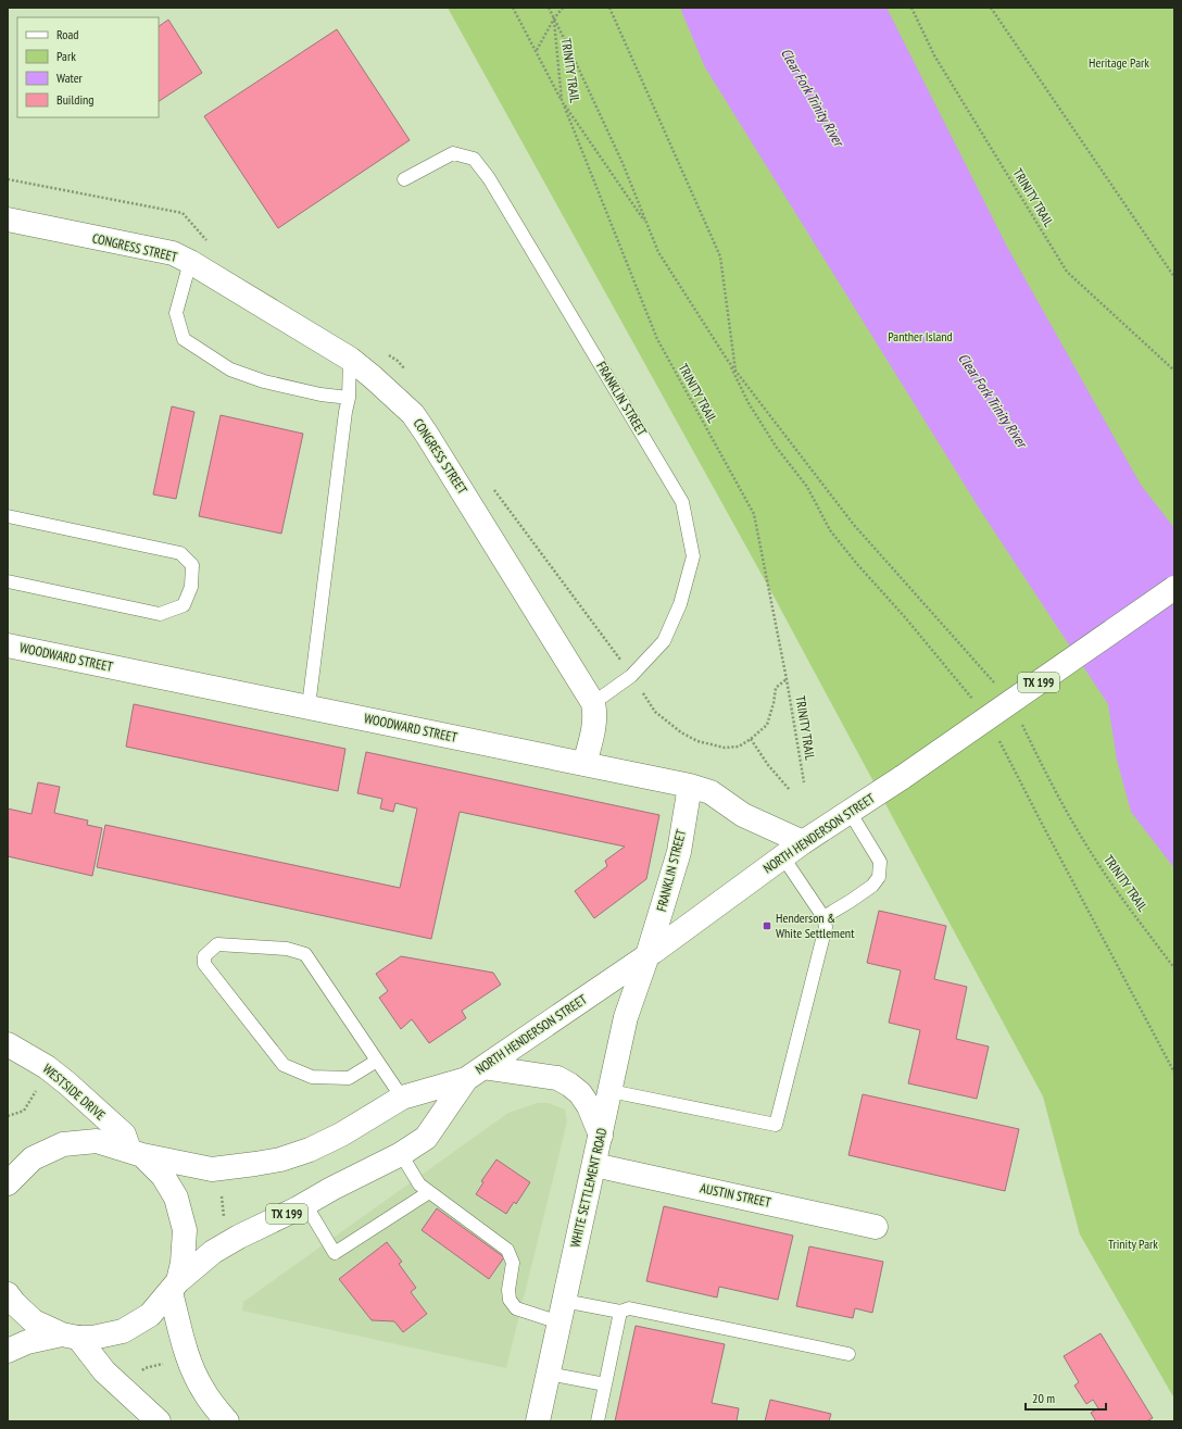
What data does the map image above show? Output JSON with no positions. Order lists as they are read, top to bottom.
{
  "streets": {
    "street": [
      "CONGRESS STREET",
      "FRANKLIN STREET",
      "WOODWARD STREET",
      "TX 199",
      "NORTH HENDERSON STREET",
      "WESTSIDE DRIVE",
      "WHITE SETTLEMENT ROAD",
      "AUSTIN STREET"
    ],
    "path": ["TRINITY TRAIL"]
  },
  "crossings": [
    ["CONGRESS STREET", "FRANKLIN STREET"],
    ["CONGRESS STREET", "WOODWARD STREET"],
    ["FRANKLIN STREET", "WOODWARD STREET"],
    ["FRANKLIN STREET", "NORTH HENDERSON STREET"],
    ["FRANKLIN STREET", "WHITE SETTLEMENT ROAD"],
    ["WOODWARD STREET", "NORTH HENDERSON STREET"],
    ["NORTH HENDERSON STREET", "WESTSIDE DRIVE"],
    ["NORTH HENDERSON STREET", "WHITE SETTLEMENT ROAD"],
    ["WHITE SETTLEMENT ROAD", "AUSTIN STREET"]
  ],
  "water": ["Clear Fork Trinity River"],
  "parks": ["Heritage Park", "Panther Island", "Trinity Park"],
  "places": {
    "transit": ["Henderson & White Settlement"]
  },
  "legend": [
    "Road",
    "Park",
    "Water",
    "Building"
  ],
  "scale_bar": "20 m"
}
